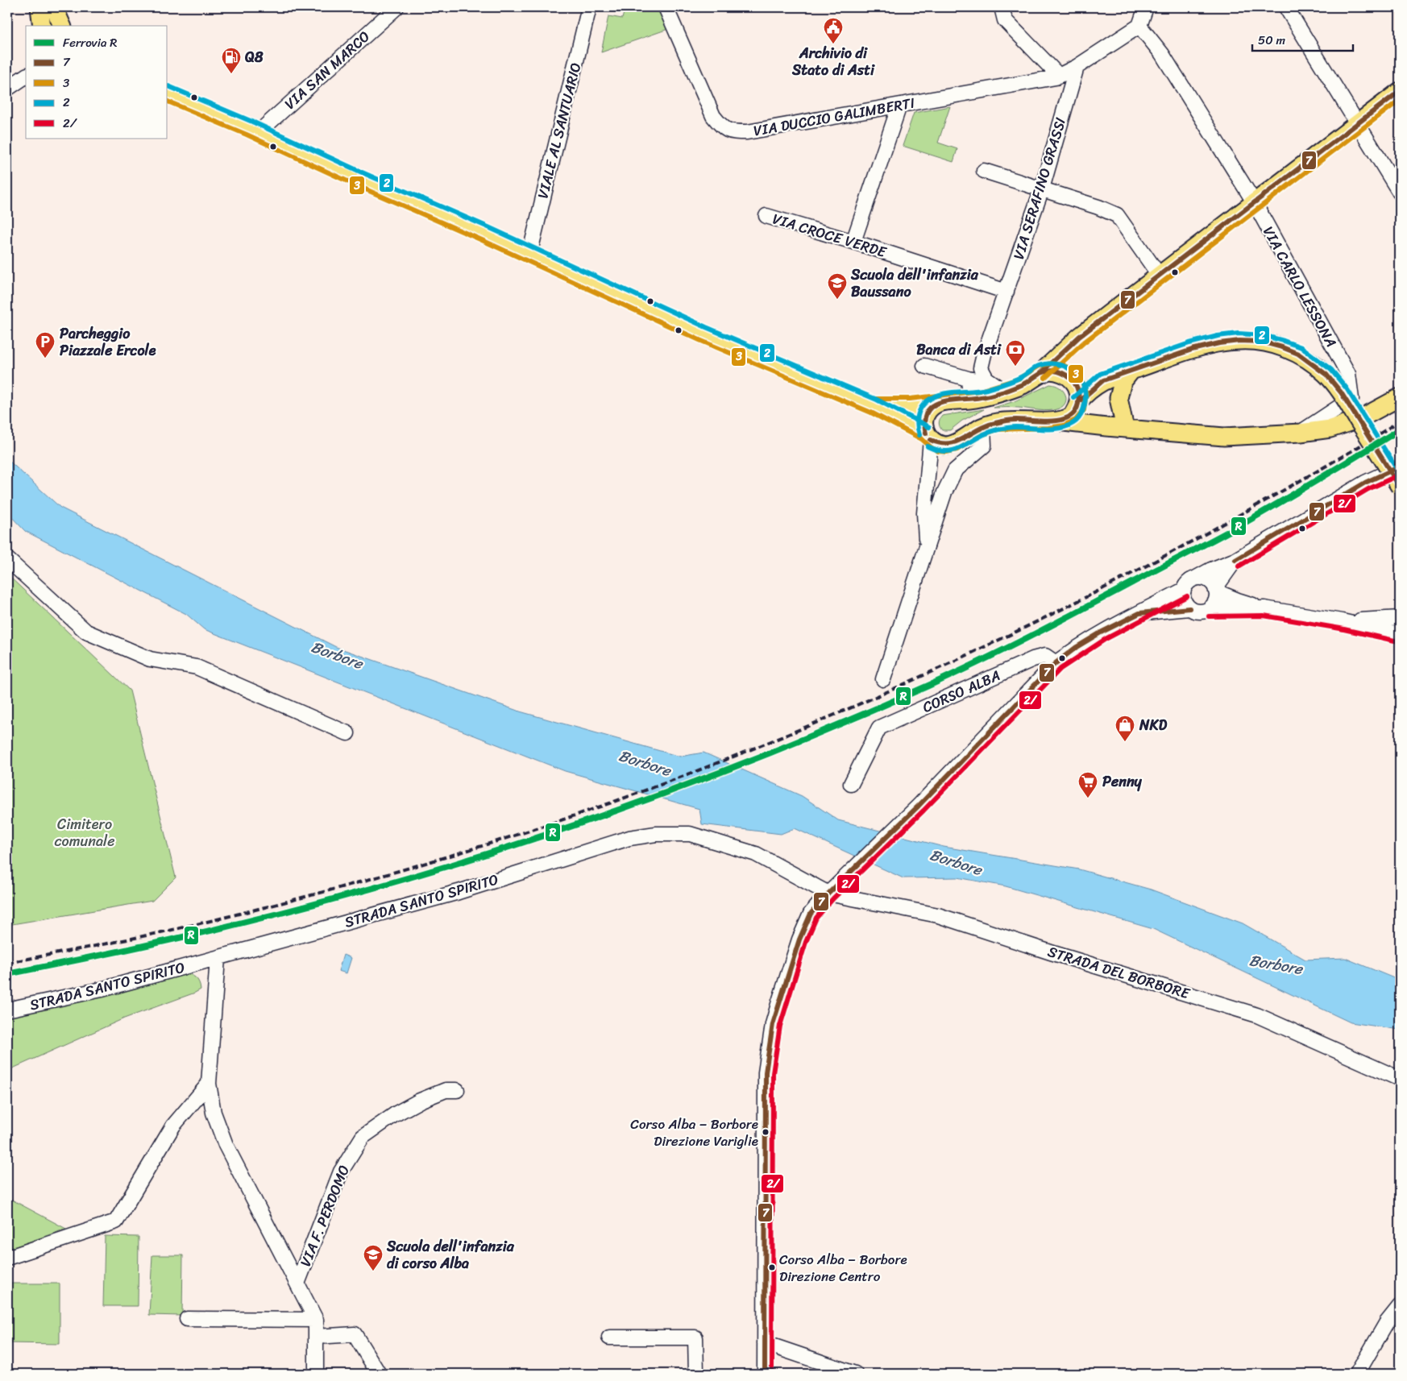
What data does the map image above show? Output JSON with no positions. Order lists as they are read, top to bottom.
{
  "streets": {
    "street": [
      "VIA SAN MARCO",
      "VIA DUCCIO GALIMBERTI",
      "VIALE AL SANTUARIO",
      "VIA SERAFINO GRASSI",
      "VIA CROCE VERDE",
      "VIA CARLO LESSONA",
      "CORSO ALBA",
      "STRADA SANTO SPIRITO",
      "STRADA DEL BORBORE",
      "VIA F. PERDOMO"
    ]
  },
  "crossings": [
    ["VIA DUCCIO GALIMBERTI", "VIA SERAFINO GRASSI"],
    ["VIA SERAFINO GRASSI", "VIA CROCE VERDE"],
    ["STRADA SANTO SPIRITO", "STRADA DEL BORBORE"]
  ],
  "water": ["Borbore"],
  "parks": ["Cimitero comunale"],
  "places": {
    "public building": ["Archivio di Stato di Asti"],
    "fuel station": ["Q8"],
    "school or university": ["Scuola dell'infanzia Baussano", "Scuola dell'infanzia di corso Alba"],
    "parking": ["Parcheggio Piazzale Ercole"],
    "bank": ["Banca di Asti"],
    "shop": ["NKD"],
    "supermarket": ["Penny"],
    "other": ["Corso Alba – Borbore Direzione Variglie", "Corso Alba – Borbore Direzione Centro"]
  },
  "lines": [
    "transit line 2",
    "transit line 7",
    "transit line 3",
    "rail line R",
    "transit line 2/"
  ],
  "legend": [
    "Ferrovia R",
    "7",
    "3",
    "2",
    "2/"
  ],
  "scale_bar": "50 m"
}
